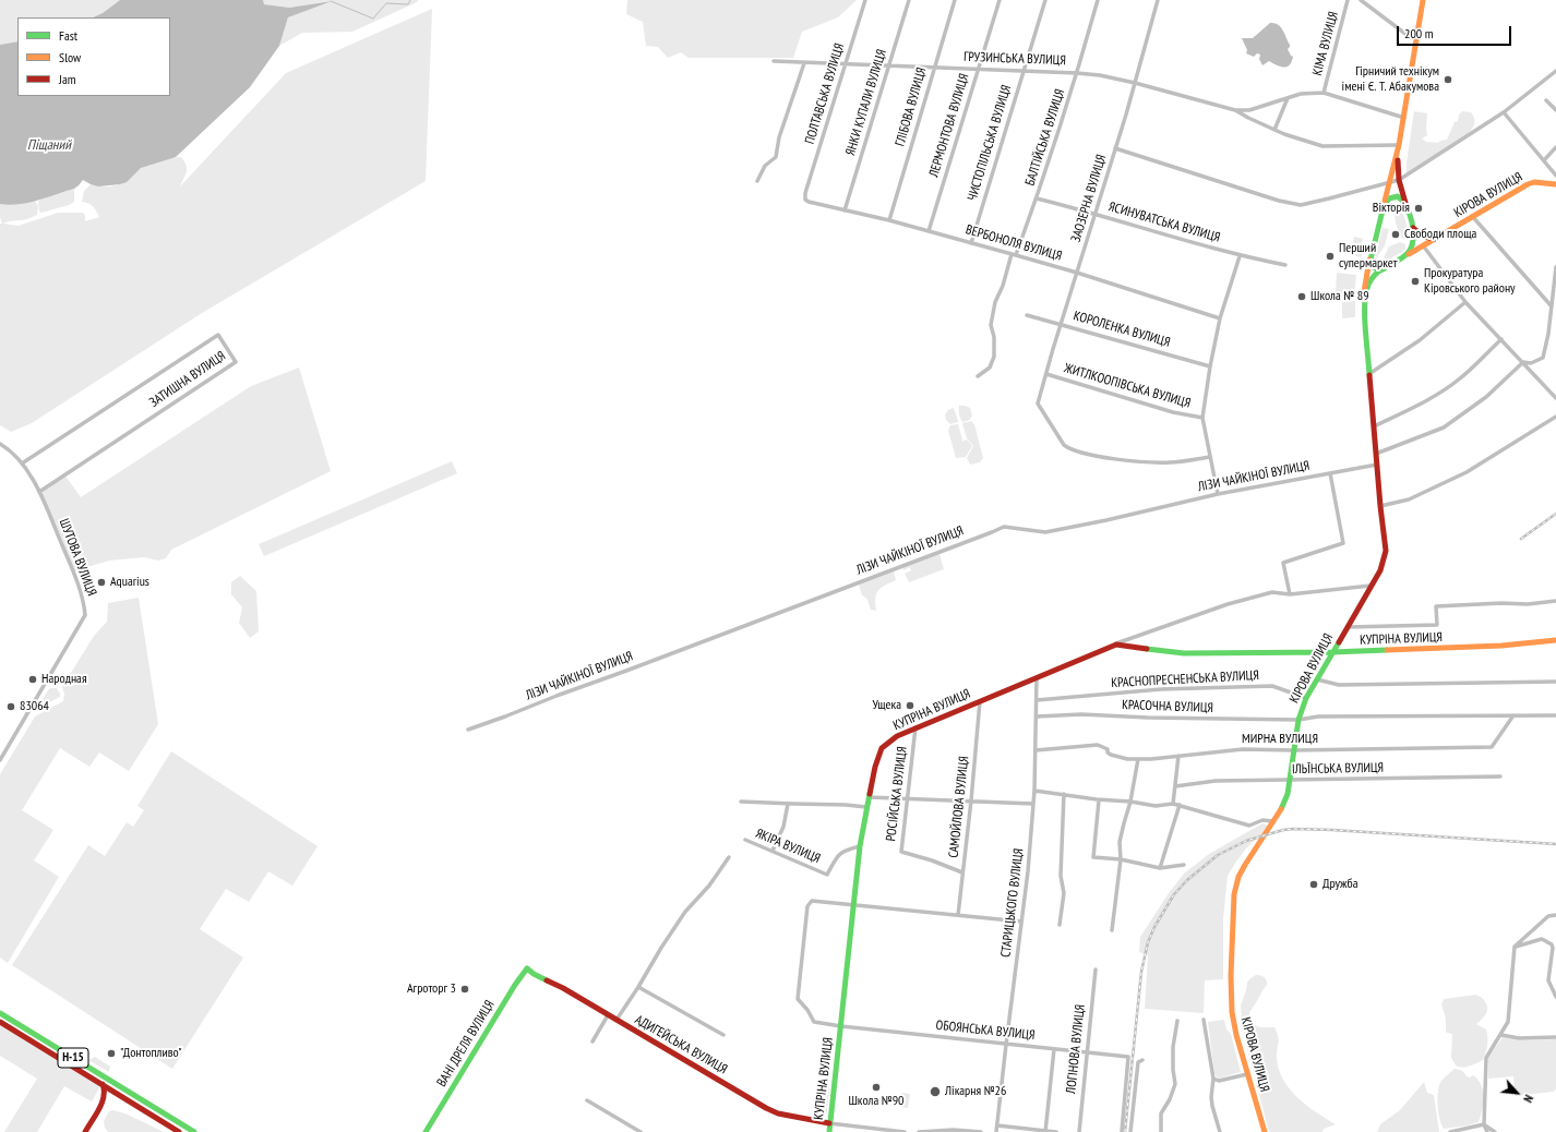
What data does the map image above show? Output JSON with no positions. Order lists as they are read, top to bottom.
{
  "streets": {
    "main road": [
      "КІРОВА ВУЛИЦЯ",
      "КУПРІНА ВУЛИЦЯ",
      "ВАНІ ДРЕЛЯ ВУЛИЦЯ",
      "АДИГЕЙСЬКА ВУЛИЦЯ",
      "Н-15"
    ],
    "street": [
      "КІМА ВУЛИЦЯ",
      "ГРУЗИНСЬКА ВУЛИЦЯ",
      "ПОЛТАВСЬКА ВУЛИЦЯ",
      "ЯНКИ КУПАЛИ ВУЛИЦЯ",
      "ГЛІБОВА ВУЛИЦЯ",
      "ЛЕРМОНТОВА ВУЛИЦЯ",
      "БАЛТІЙСЬКА ВУЛИЦЯ",
      "ЧИСТОПІЛЬСЬКА ВУЛИЦЯ",
      "ЗАОЗЕРНА ВУЛИЦЯ",
      "ЯСИНУВАТСЬКА ВУЛИЦЯ",
      "ВЕРБОНОЛЯ ВУЛИЦЯ",
      "КОРОЛЕНКА ВУЛИЦЯ",
      "ЗАТИШНА ВУЛИЦЯ",
      "ЖИТЛКООПІВСЬКА ВУЛИЦЯ",
      "ЛІЗИ ЧАЙКІНОЇ ВУЛИЦЯ",
      "ШУТОВА ВУЛИЦЯ",
      "КРАСНОПРЕСНЕНСЬКА ВУЛИЦЯ",
      "КРАСОЧНА ВУЛИЦЯ",
      "МИРНА ВУЛИЦЯ",
      "ІЛЬЇНСЬКА ВУЛИЦЯ",
      "РОСІЙСЬКА ВУЛИЦЯ",
      "САМОЙЛОВА ВУЛИЦЯ",
      "ЯКІРА ВУЛИЦЯ",
      "СТАРИЦЬКОГО ВУЛИЦЯ",
      "ОБОЯНСЬКА ВУЛИЦЯ",
      "ЛОГІНОВА ВУЛИЦЯ"
    ]
  },
  "crossings": [
    ["ГРУЗИНСЬКА ВУЛИЦЯ", "ПОЛТАВСЬКА ВУЛИЦЯ"],
    ["ГРУЗИНСЬКА ВУЛИЦЯ", "ЯНКИ КУПАЛИ ВУЛИЦЯ"],
    ["ГРУЗИНСЬКА ВУЛИЦЯ", "ГЛІБОВА ВУЛИЦЯ"],
    ["ГРУЗИНСЬКА ВУЛИЦЯ", "ЛЕРМОНТОВА ВУЛИЦЯ"],
    ["ГРУЗИНСЬКА ВУЛИЦЯ", "БАЛТІЙСЬКА ВУЛИЦЯ"],
    ["ГРУЗИНСЬКА ВУЛИЦЯ", "ЧИСТОПІЛЬСЬКА ВУЛИЦЯ"],
    ["ГРУЗИНСЬКА ВУЛИЦЯ", "ЗАОЗЕРНА ВУЛИЦЯ"],
    ["ПОЛТАВСЬКА ВУЛИЦЯ", "ВЕРБОНОЛЯ ВУЛИЦЯ"],
    ["ЯНКИ КУПАЛИ ВУЛИЦЯ", "ВЕРБОНОЛЯ ВУЛИЦЯ"],
    ["ГЛІБОВА ВУЛИЦЯ", "ВЕРБОНОЛЯ ВУЛИЦЯ"],
    ["ЛЕРМОНТОВА ВУЛИЦЯ", "ВЕРБОНОЛЯ ВУЛИЦЯ"],
    ["БАЛТІЙСЬКА ВУЛИЦЯ", "ЯСИНУВАТСЬКА ВУЛИЦЯ"],
    ["БАЛТІЙСЬКА ВУЛИЦЯ", "ВЕРБОНОЛЯ ВУЛИЦЯ"],
    ["ЧИСТОПІЛЬСЬКА ВУЛИЦЯ", "ВЕРБОНОЛЯ ВУЛИЦЯ"],
    ["КІРОВА ВУЛИЦЯ", "ЛІЗИ ЧАЙКІНОЇ ВУЛИЦЯ"],
    ["КІРОВА ВУЛИЦЯ", "КУПРІНА ВУЛИЦЯ"],
    ["КІРОВА ВУЛИЦЯ", "КРАСНОПРЕСНЕНСЬКА ВУЛИЦЯ"],
    ["КІРОВА ВУЛИЦЯ", "КРАСОЧНА ВУЛИЦЯ"],
    ["КІРОВА ВУЛИЦЯ", "МИРНА ВУЛИЦЯ"],
    ["КІРОВА ВУЛИЦЯ", "ІЛЬЇНСЬКА ВУЛИЦЯ"],
    ["ЗАОЗЕРНА ВУЛИЦЯ", "ЯСИНУВАТСЬКА ВУЛИЦЯ"],
    ["ЗАОЗЕРНА ВУЛИЦЯ", "ВЕРБОНОЛЯ ВУЛИЦЯ"],
    ["ЗАОЗЕРНА ВУЛИЦЯ", "КОРОЛЕНКА ВУЛИЦЯ"],
    ["ЗАОЗЕРНА ВУЛИЦЯ", "ЖИТЛКООПІВСЬКА ВУЛИЦЯ"],
    ["ЗАТИШНА ВУЛИЦЯ", "ШУТОВА ВУЛИЦЯ"],
    ["КУПРІНА ВУЛИЦЯ", "РОСІЙСЬКА ВУЛИЦЯ"],
    ["КУПРІНА ВУЛИЦЯ", "САМОЙЛОВА ВУЛИЦЯ"],
    ["КУПРІНА ВУЛИЦЯ", "ЯКІРА ВУЛИЦЯ"],
    ["КУПРІНА ВУЛИЦЯ", "СТАРИЦЬКОГО ВУЛИЦЯ"],
    ["КУПРІНА ВУЛИЦЯ", "ОБОЯНСЬКА ВУЛИЦЯ"],
    ["КУПРІНА ВУЛИЦЯ", "АДИГЕЙСЬКА ВУЛИЦЯ"],
    ["КРАСНОПРЕСНЕНСЬКА ВУЛИЦЯ", "СТАРИЦЬКОГО ВУЛИЦЯ"],
    ["КРАСОЧНА ВУЛИЦЯ", "СТАРИЦЬКОГО ВУЛИЦЯ"],
    ["МИРНА ВУЛИЦЯ", "СТАРИЦЬКОГО ВУЛИЦЯ"],
    ["РОСІЙСЬКА ВУЛИЦЯ", "САМОЙЛОВА ВУЛИЦЯ"],
    ["СТАРИЦЬКОГО ВУЛИЦЯ", "ОБОЯНСЬКА ВУЛИЦЯ"],
    ["ОБОЯНСЬКА ВУЛИЦЯ", "ЛОГІНОВА ВУЛИЦЯ"],
    ["ВАНІ ДРЕЛЯ ВУЛИЦЯ", "АДИГЕЙСЬКА ВУЛИЦЯ"]
  ],
  "water": ["Піщаний"],
  "places": [
    "Гірничий технікум імені Є. Т. Абакумова",
    "Вікторія",
    "Свободи площа",
    "Перший супермаркет",
    "Прокуратура Кіровського району",
    "Школа № 89",
    "Aquarius",
    "Народная",
    "Ущека",
    "83064",
    "Дружба",
    "Агроторг 3",
    "\"Донтопливо\"",
    "Школа №90",
    "Лікарня №26"
  ],
  "legend": ["Fast", "Slow", "Jam"],
  "scale_bar": "200 m",
  "north": "bottom right"
}
